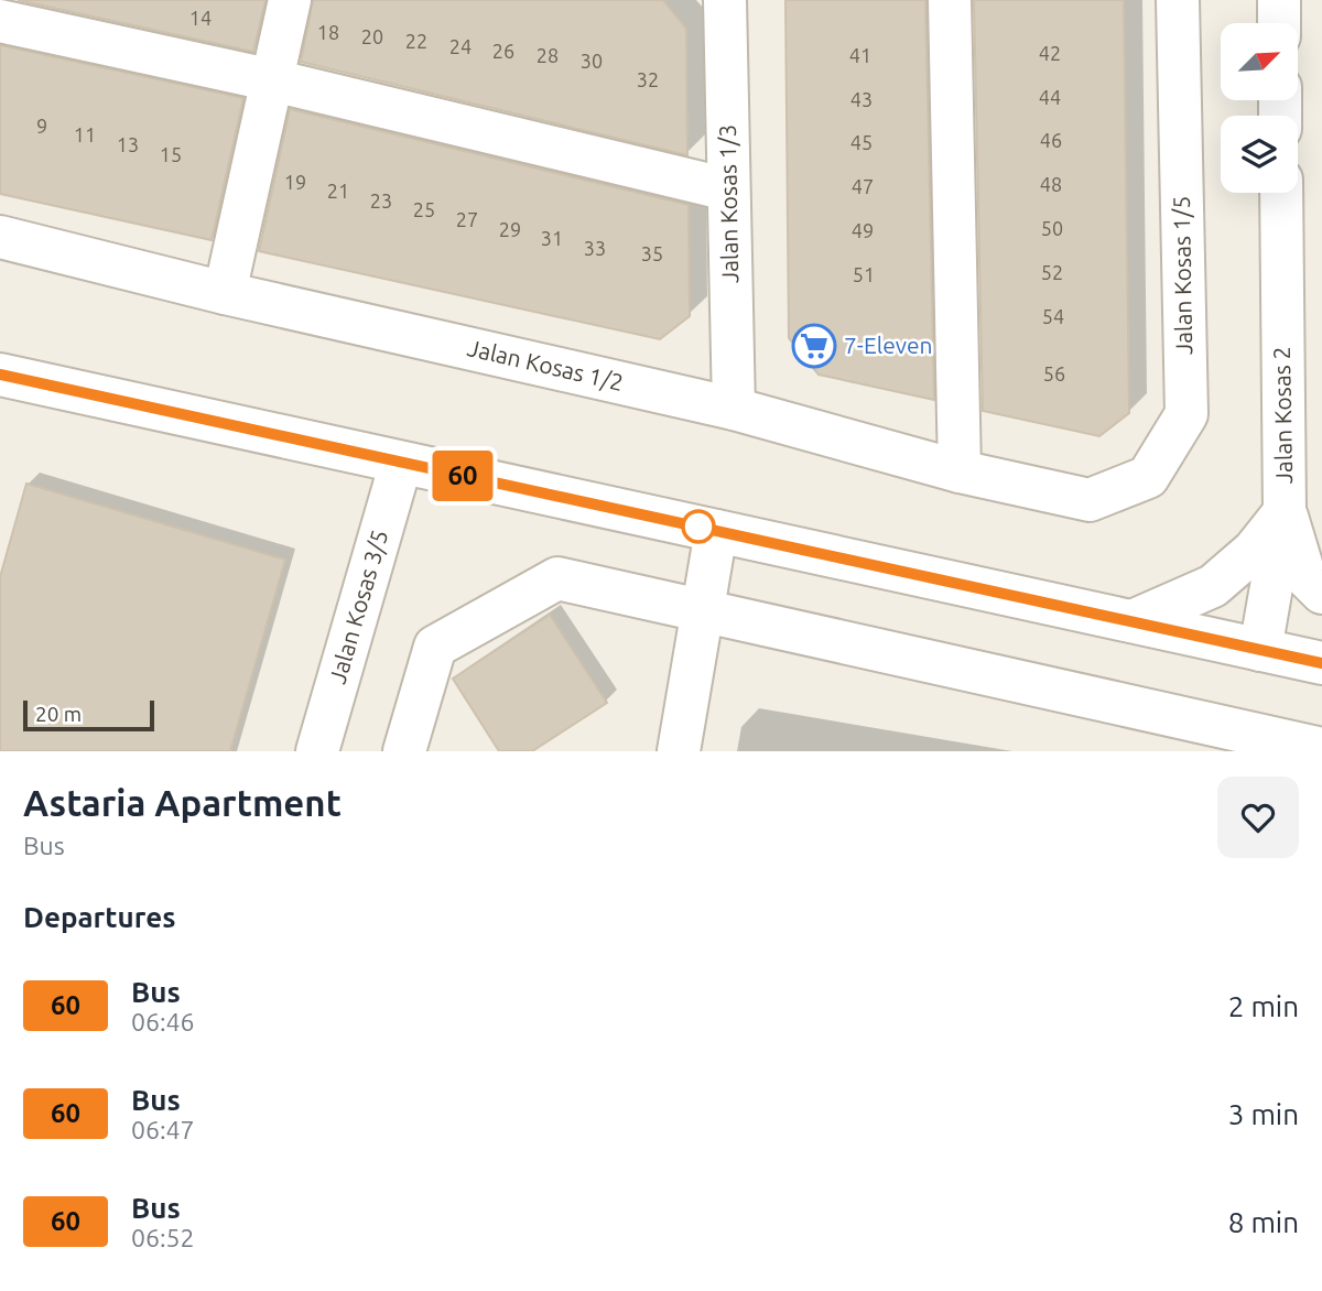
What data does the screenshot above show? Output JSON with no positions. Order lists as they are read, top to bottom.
{
  "streets": {
    "street": [
      "Jalan Kosas 1/3",
      "Jalan Kosas 1/5",
      "Jalan Kosas 1/2",
      "Jalan Kosas 2",
      "Jalan Kosas 3/5"
    ]
  },
  "crossings": [
    ["Jalan Kosas 1/3", "Jalan Kosas 1/2"],
    ["Jalan Kosas 1/5", "Jalan Kosas 1/2"]
  ],
  "places": {
    "supermarket": ["7-Eleven"]
  },
  "lines": ["bus line 60"],
  "house_numbers": [
    "14",
    "18",
    "20",
    "22",
    "24",
    "26",
    "42",
    "28",
    "41",
    "30",
    "32",
    "44",
    "43",
    "9",
    "11",
    "46",
    "45",
    "13",
    "15",
    "19",
    "48",
    "47",
    "21",
    "23",
    "25",
    "27",
    "50",
    "29",
    "49",
    "31",
    "33",
    "35",
    "52",
    "51",
    "54",
    "56"
  ],
  "scale_bar": "20 m",
  "north": "top right",
  "page": {
    "on_map": "60",
    "scale": "20 m",
    "heading": [
      ["Astaria Apartment", "Bus"],
      "Departures"
    ],
    "list": [
      {
        "mark": "60",
        "name": "Bus",
        "note": "06:46",
        "value": "2 min"
      },
      {
        "mark": "60",
        "name": "Bus",
        "note": "06:47",
        "value": "3 min"
      },
      {
        "mark": "60",
        "name": "Bus",
        "note": "06:52",
        "value": "8 min"
      }
    ]
  }
}
